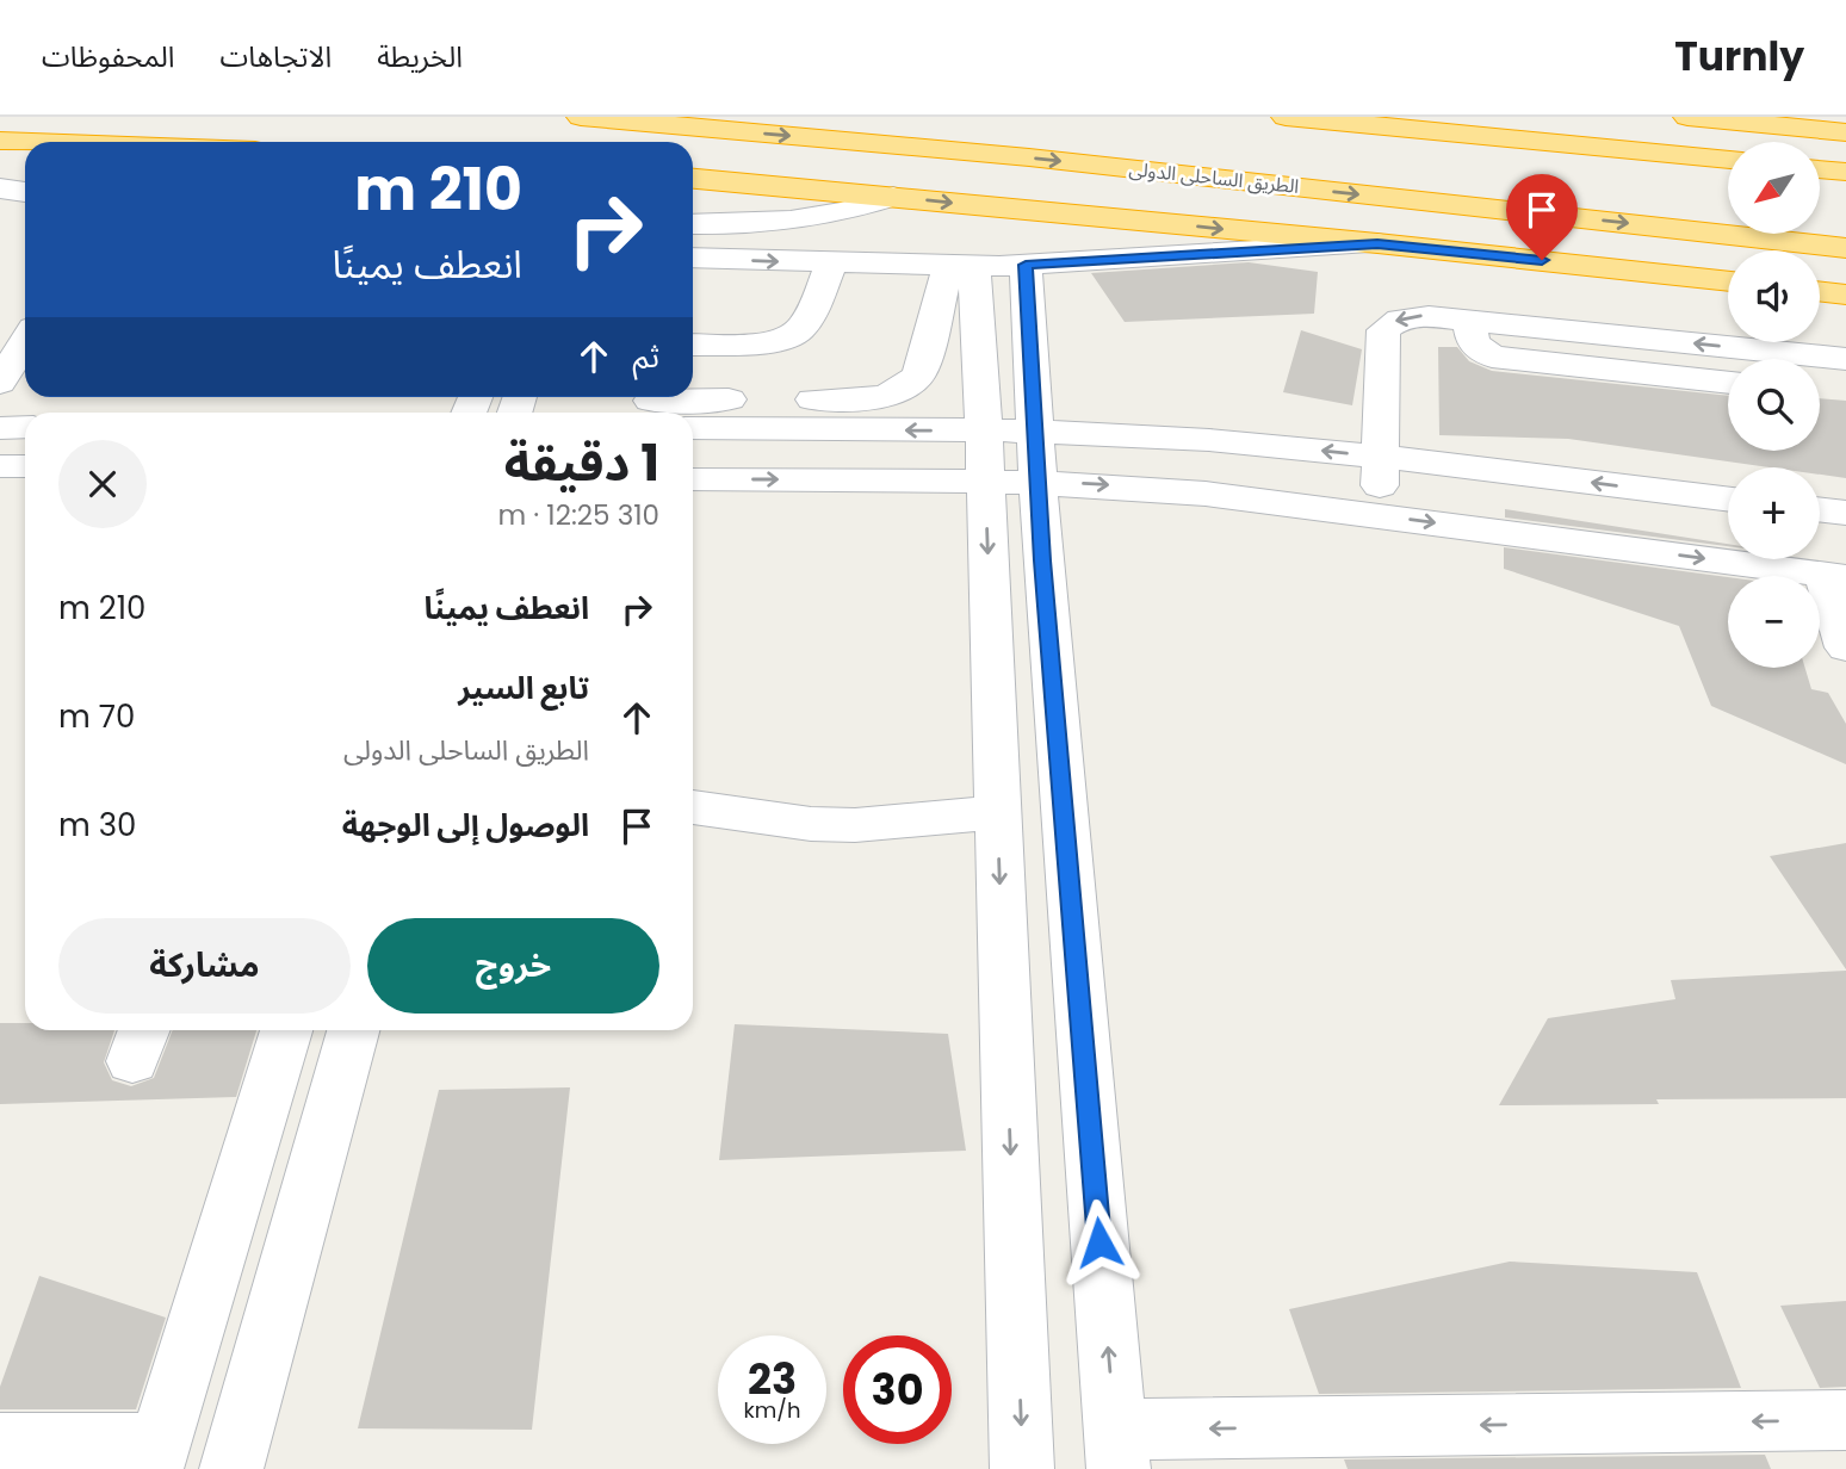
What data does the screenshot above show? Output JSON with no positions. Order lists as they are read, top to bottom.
{
  "streets": {
    "highway": ["الطريق الساحلى الدولى"]
  },
  "north": "bottom left",
  "page": {
    "header": "Turnly",
    "nav": ["الخريطة", "الاتجاهات", "المحفوظات"],
    "map_buttons": ["+", "−"],
    "turn": ["210 m", "انعطف يمينًا"],
    "then": "ثم",
    "heading": ["1 دقيقة", "310 m · 12:25"],
    "list": [
      {
        "name": "انعطف يمينًا",
        "value": "210 m"
      },
      {
        "name": "تابع السير",
        "note": "الطريق الساحلى الدولى",
        "value": "70 m"
      },
      {
        "name": "الوصول إلى الوجهة",
        "value": "30 m"
      }
    ],
    "buttons": ["خروج", "مشاركة"],
    "speed": "23 km/h",
    "limit": "30"
  }
}
